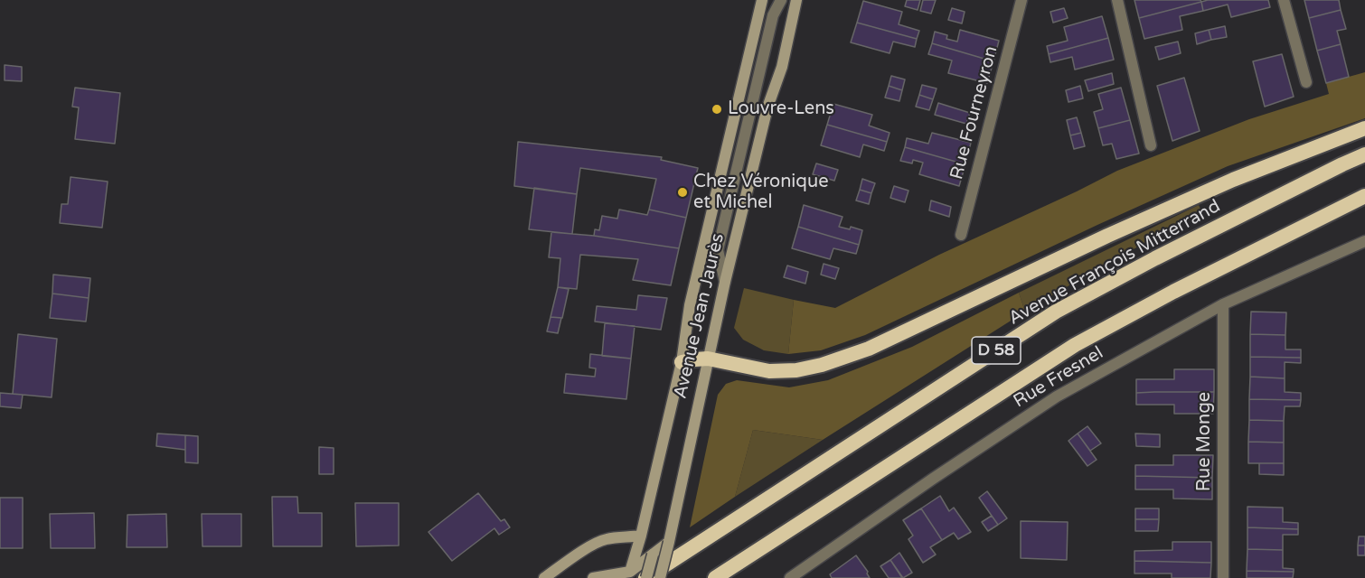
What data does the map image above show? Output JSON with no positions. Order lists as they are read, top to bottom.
{
  "streets": {
    "highway": ["Avenue François Mitterrand", "D 58"],
    "main road": ["Avenue Jean Jaurès"],
    "street": ["Rue Fourneyron", "Rue Fresnel", "Rue Monge"]
  },
  "crossings": [
    ["Rue Fresnel", "Rue Monge"]
  ],
  "places": ["Louvre-Lens", "Chez Véronique et Michel"]
}
